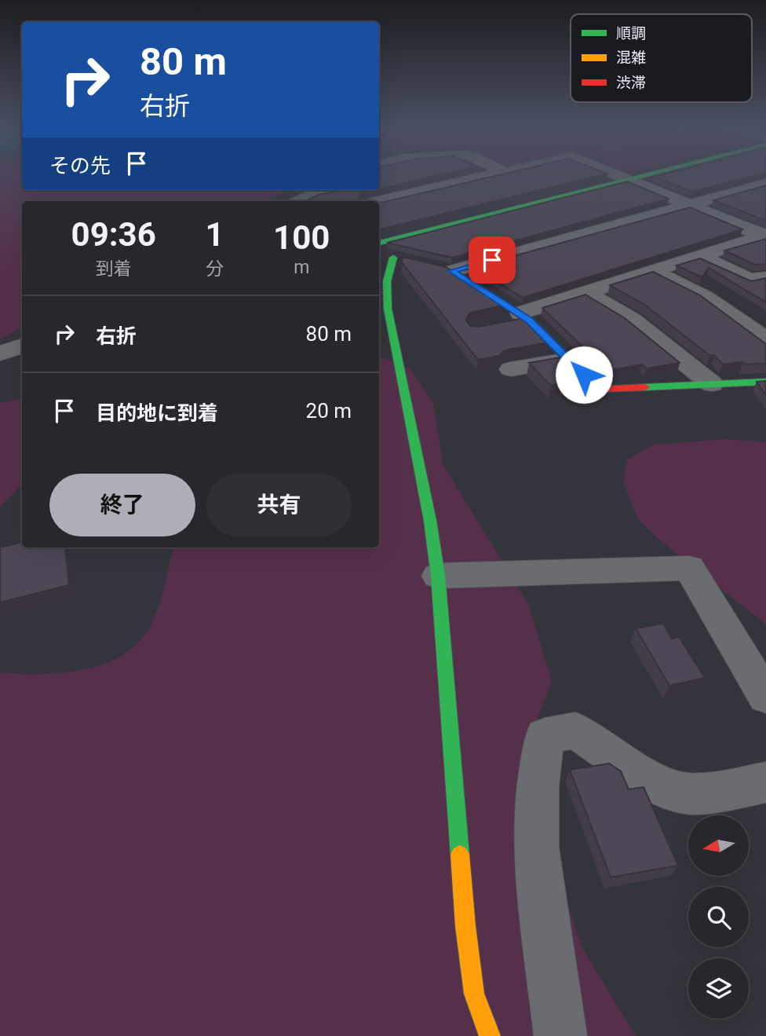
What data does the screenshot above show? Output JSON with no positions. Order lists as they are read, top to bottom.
{
  "legend": ["順調", "混雑", "渋滞"],
  "north": "left",
  "page": {
    "turn": ["80 m", "右折"],
    "then": "その先",
    "eta": [
      "09:36",
      "到着",
      "1",
      "分",
      "100",
      "m"
    ],
    "list": [
      {
        "name": "右折",
        "value": "80 m"
      },
      {
        "name": "目的地に到着",
        "value": "20 m"
      }
    ],
    "buttons": ["終了", "共有"]
  }
}
